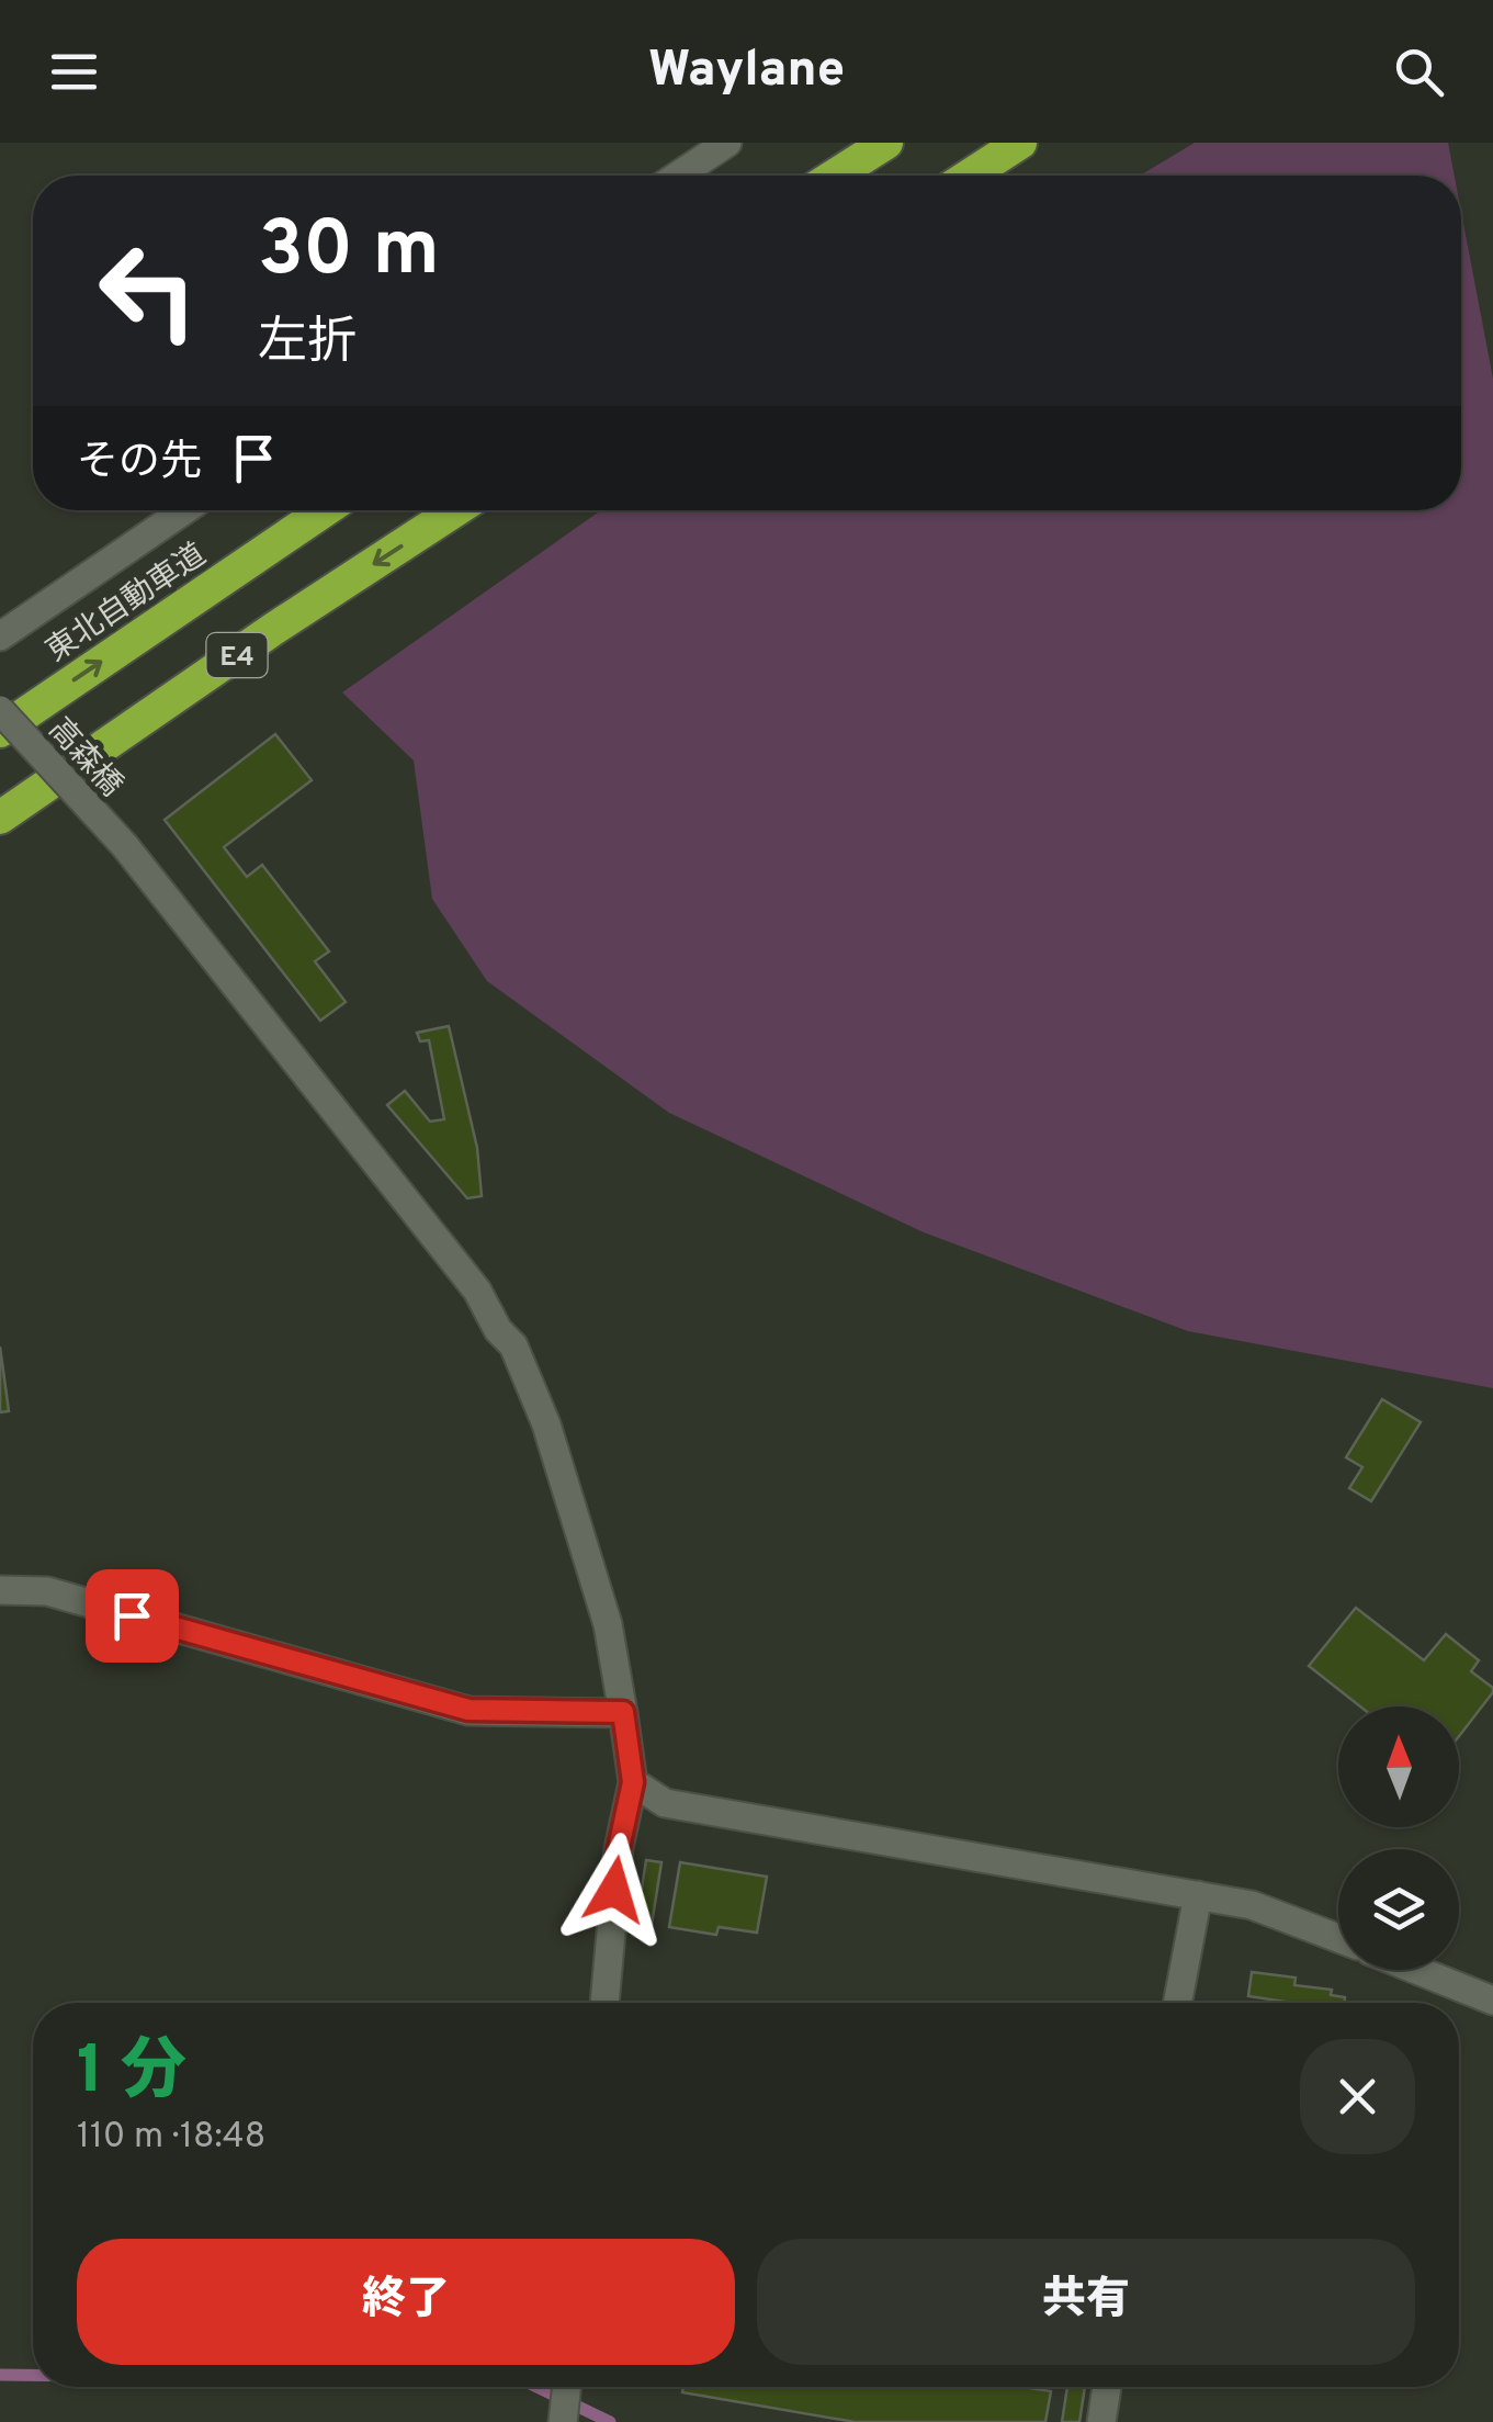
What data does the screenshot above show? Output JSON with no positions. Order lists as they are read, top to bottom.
{
  "streets": {
    "highway": ["東北自動車道", "E4"],
    "street": ["高森橋"]
  },
  "north": "top",
  "page": {
    "header": "Waylane",
    "turn": ["30 m", "左折"],
    "then": "その先",
    "heading": ["1 分", "110 m · 18:48"],
    "buttons": ["終了", "共有"]
  }
}
